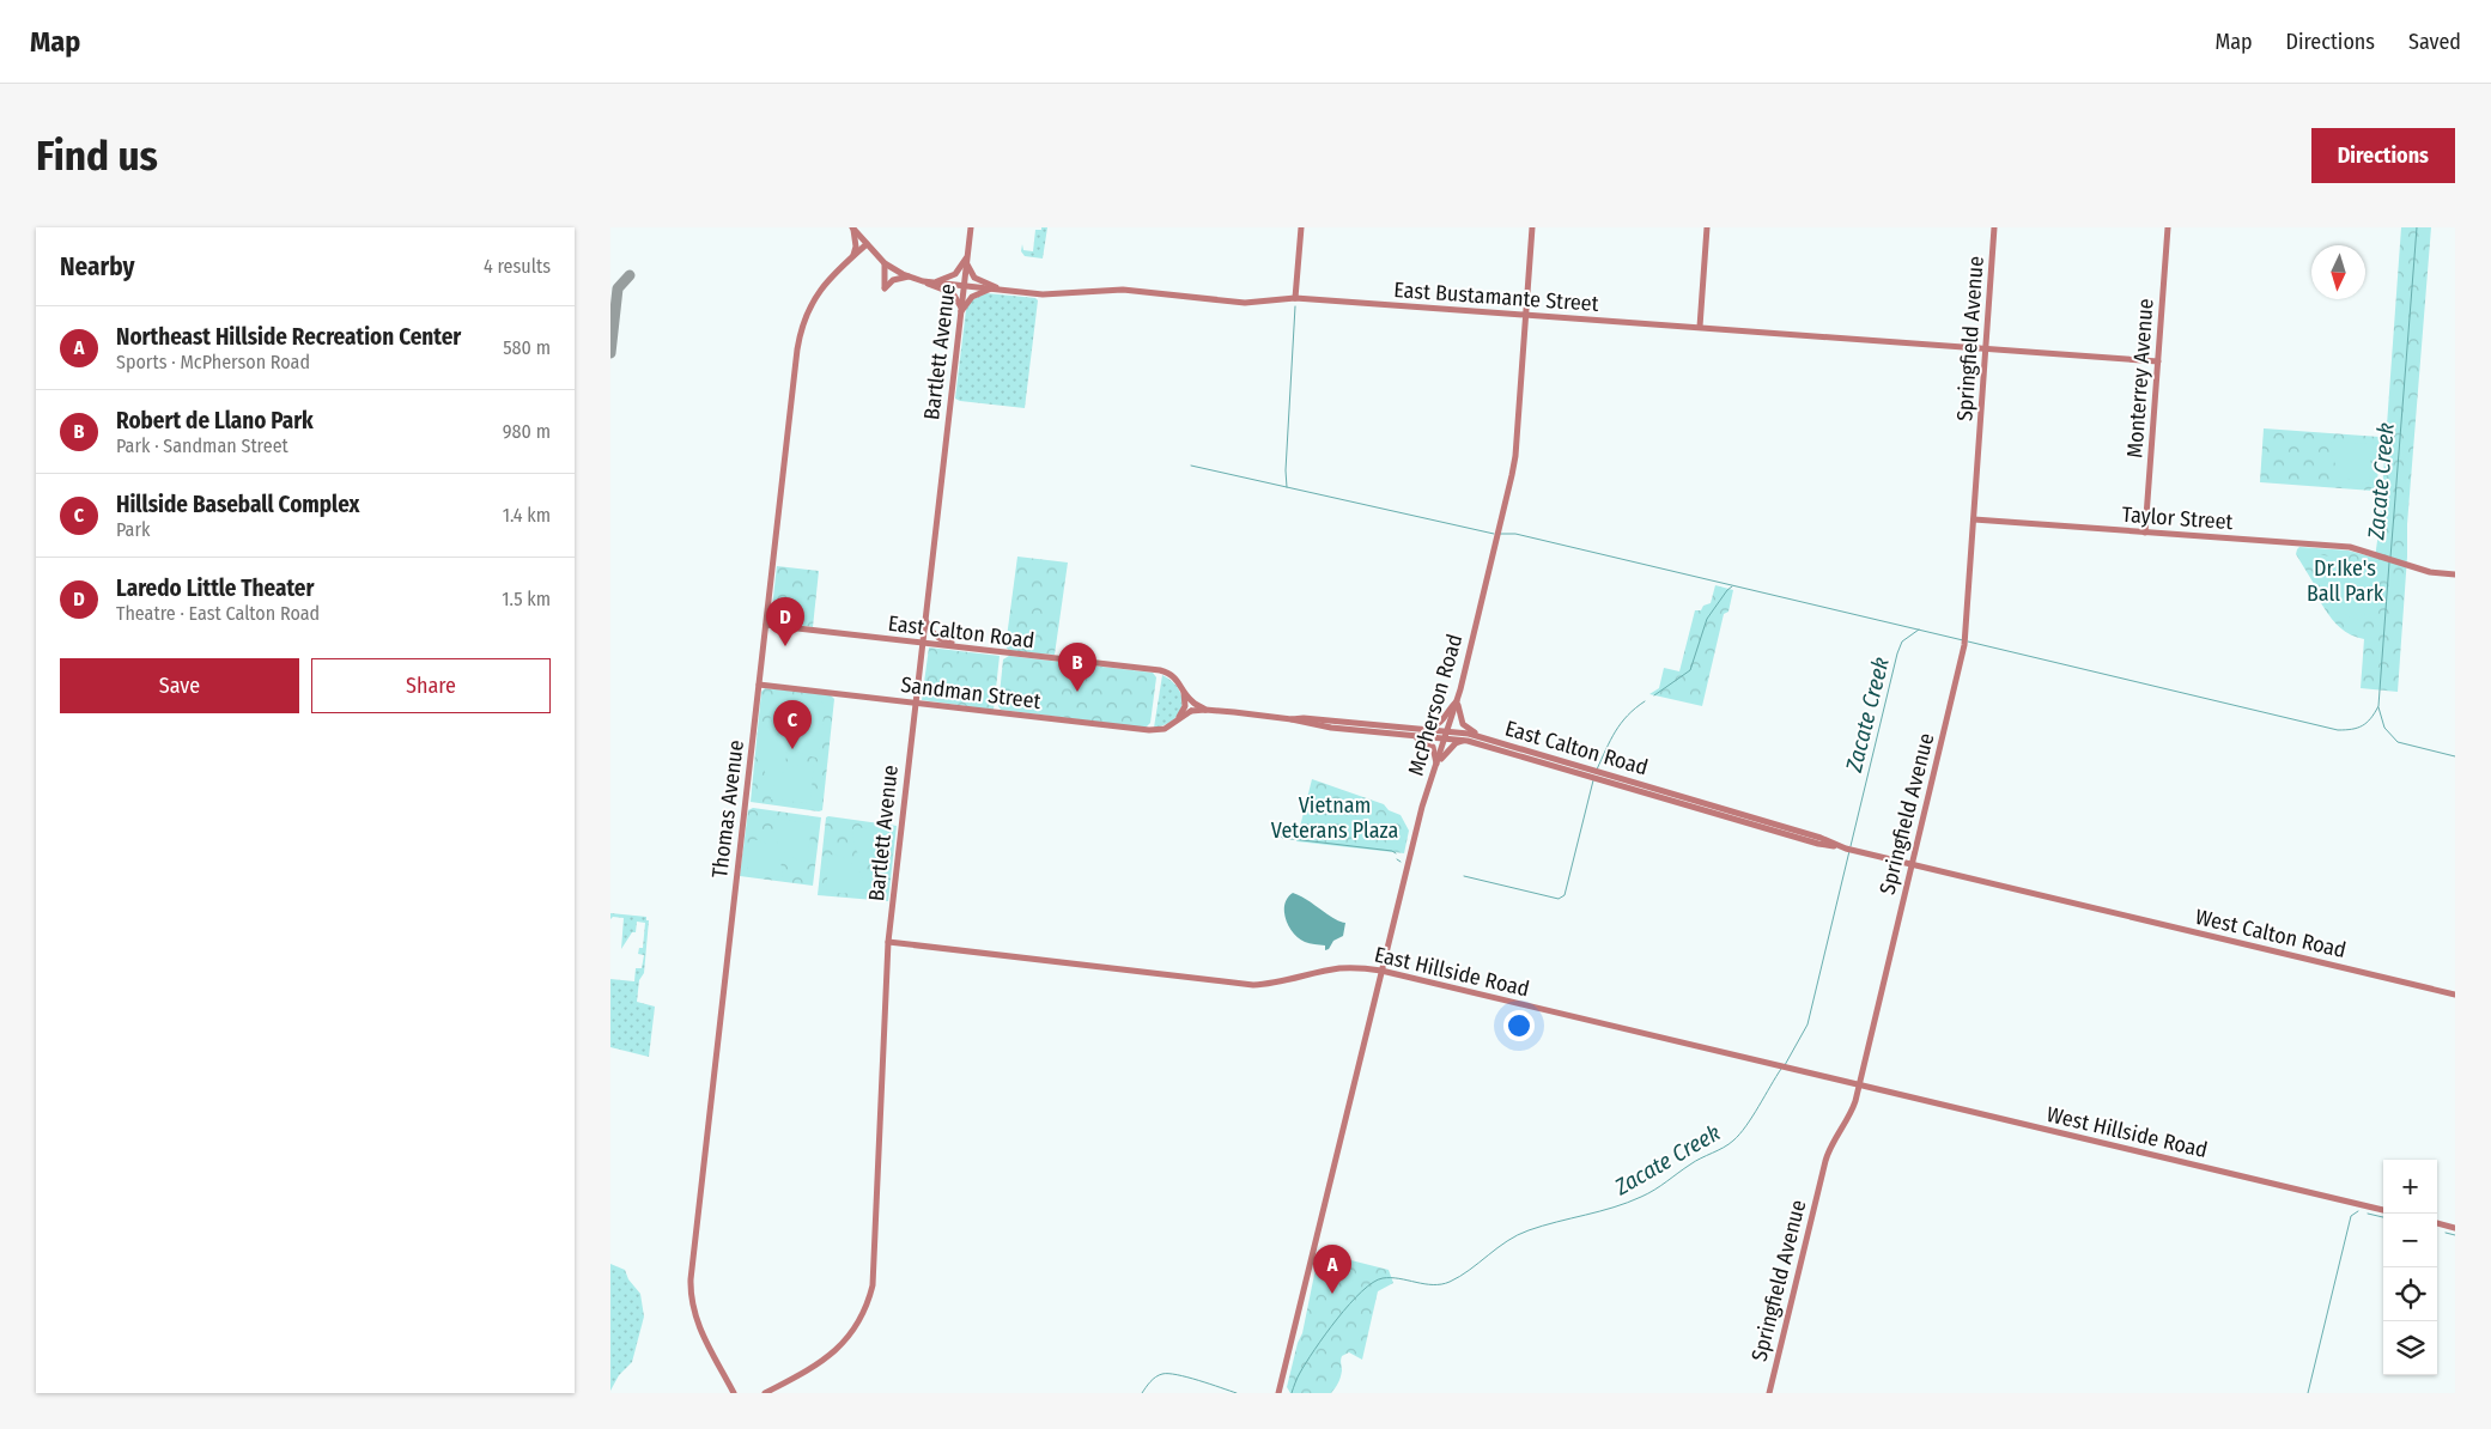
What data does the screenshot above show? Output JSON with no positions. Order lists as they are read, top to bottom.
{
  "streets": {
    "main road": [
      "East Bustamante Street",
      "Springfield Avenue",
      "Bartlett Avenue",
      "Monterrey Avenue",
      "Taylor Street",
      "East Calton Road",
      "Sandman Street",
      "McPherson Road",
      "Thomas Avenue",
      "West Calton Road",
      "East Hillside Road",
      "West Hillside Road"
    ]
  },
  "crossings": [
    ["East Bustamante Street", "Springfield Avenue"],
    ["East Bustamante Street", "Bartlett Avenue"],
    ["East Bustamante Street", "Monterrey Avenue"],
    ["East Bustamante Street", "McPherson Road"],
    ["East Bustamante Street", "Thomas Avenue"],
    ["Springfield Avenue", "Taylor Street"],
    ["Springfield Avenue", "East Calton Road"],
    ["Springfield Avenue", "East Hillside Road"],
    ["Springfield Avenue", "West Hillside Road"],
    ["Bartlett Avenue", "East Calton Road"],
    ["Bartlett Avenue", "Sandman Street"],
    ["Bartlett Avenue", "East Hillside Road"],
    ["Monterrey Avenue", "Taylor Street"],
    ["East Calton Road", "Sandman Street"],
    ["East Calton Road", "McPherson Road"],
    ["East Calton Road", "Thomas Avenue"],
    ["East Calton Road", "West Calton Road"],
    ["Sandman Street", "Thomas Avenue"],
    ["McPherson Road", "East Hillside Road"],
    ["East Hillside Road", "West Hillside Road"]
  ],
  "water": ["Zacate Creek"],
  "parks": ["Dr.Ike's Ball Park", "Vietnam Veterans Plaza"],
  "north": "bottom",
  "page": {
    "header": "Map",
    "nav": ["Map", "Directions", "Saved"],
    "buttons": [
      "Directions",
      ["Save", "Share"]
    ],
    "title": "Find us",
    "heading": ["Nearby", "4 results"],
    "list": [
      {
        "mark": "A",
        "name": "Northeast Hillside Recreation Center",
        "note": "Sports · McPherson Road",
        "value": "580 m"
      },
      {
        "mark": "B",
        "name": "Robert de Llano Park",
        "note": "Park · Sandman Street",
        "value": "980 m"
      },
      {
        "mark": "C",
        "name": "Hillside Baseball Complex",
        "note": "Park",
        "value": "1.4 km"
      },
      {
        "mark": "D",
        "name": "Laredo Little Theater",
        "note": "Theatre · East Calton Road",
        "value": "1.5 km"
      }
    ],
    "pins": [
      "D",
      "B",
      "C",
      "A"
    ],
    "map_buttons": ["+", "−"]
  }
}
